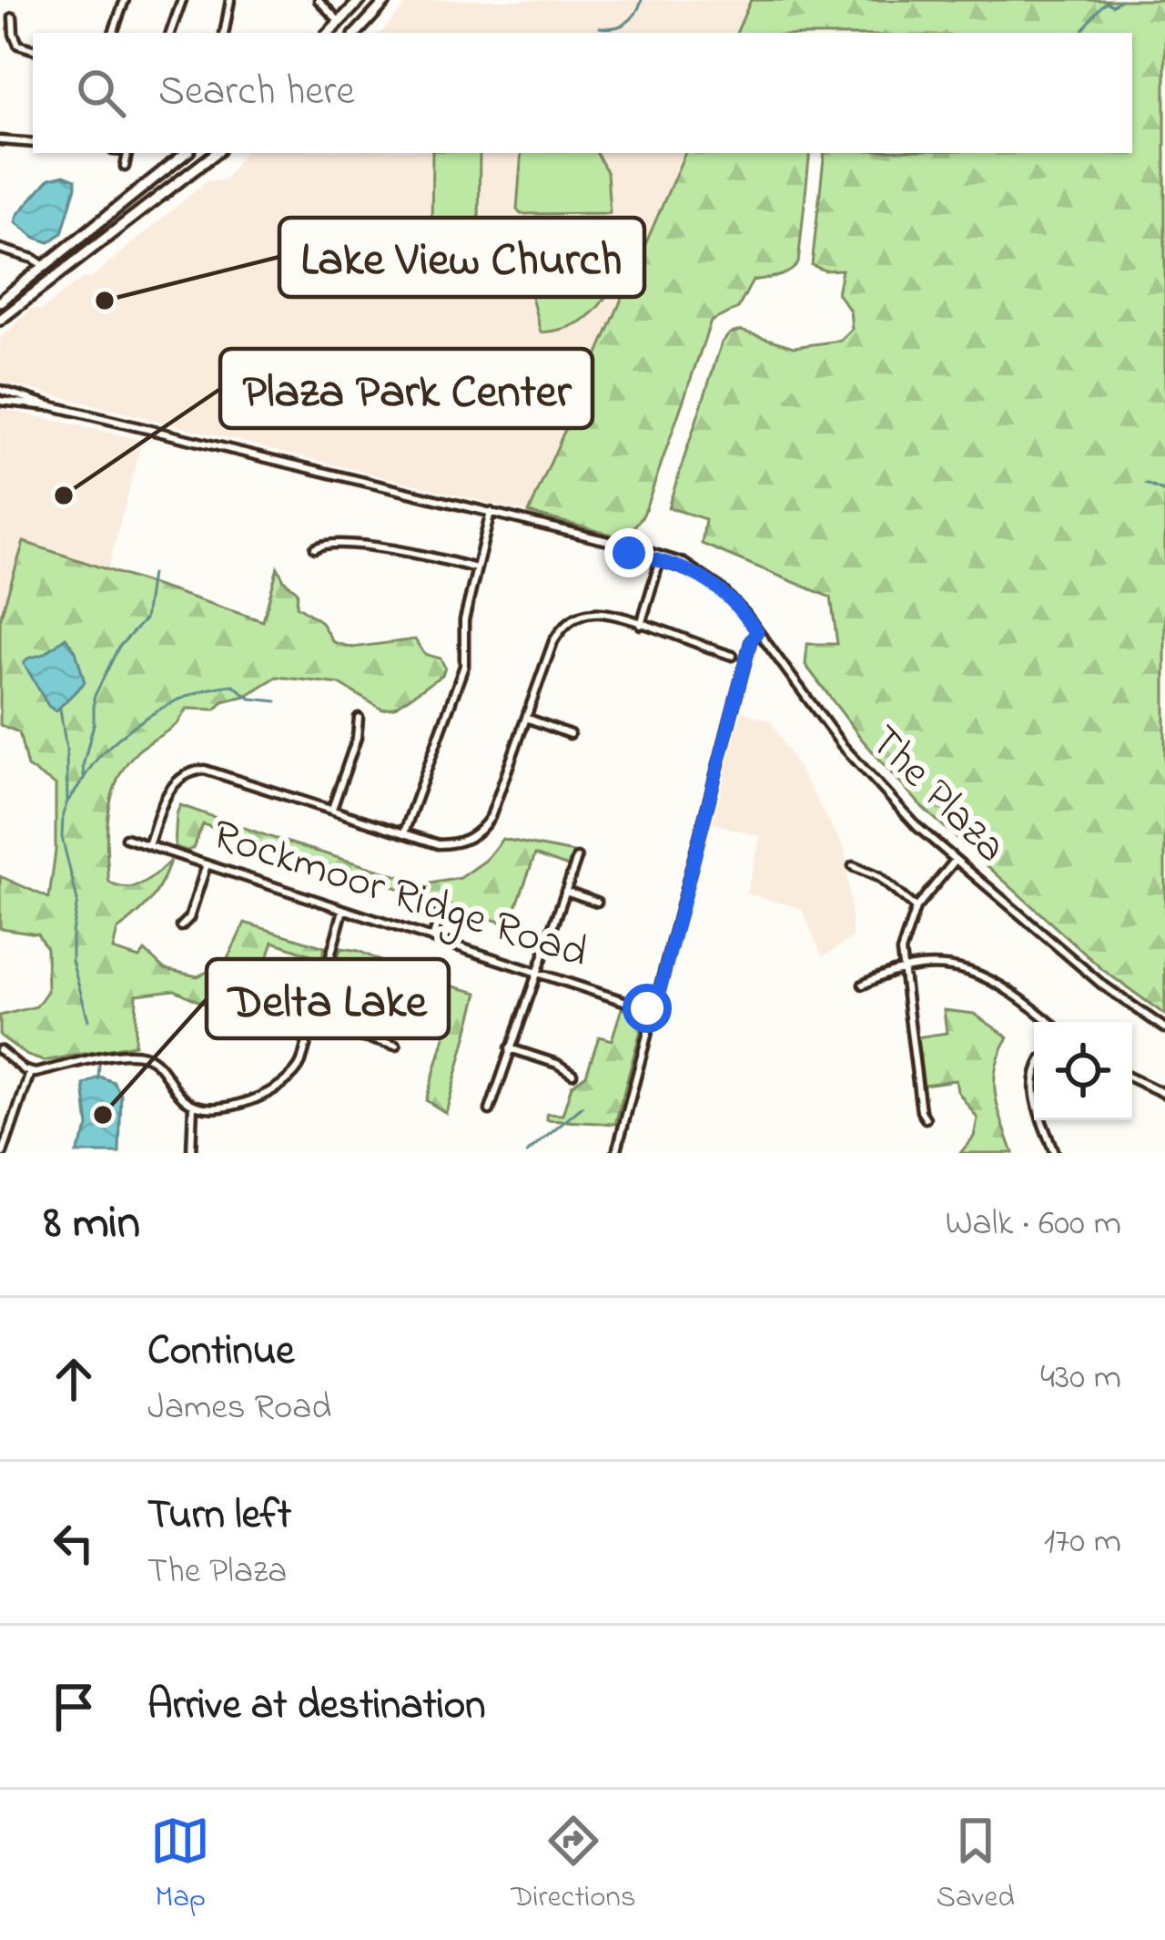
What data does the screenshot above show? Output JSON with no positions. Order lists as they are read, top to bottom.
{
  "streets": {
    "street": ["The Plaza", "Rockmoor Ridge Road"]
  },
  "places": ["Lake View Church", "Plaza Park Center", "Delta Lake"],
  "page": {
    "search": "Search here",
    "heading": ["8 min", "Walk · 600 m"],
    "list": [
      ["Continue", "James Road", "430 m"],
      ["Turn left", "The Plaza", "170 m"],
      "Arrive at destination"
    ],
    "nav": ["Map", "Directions", "Saved"]
  }
}
